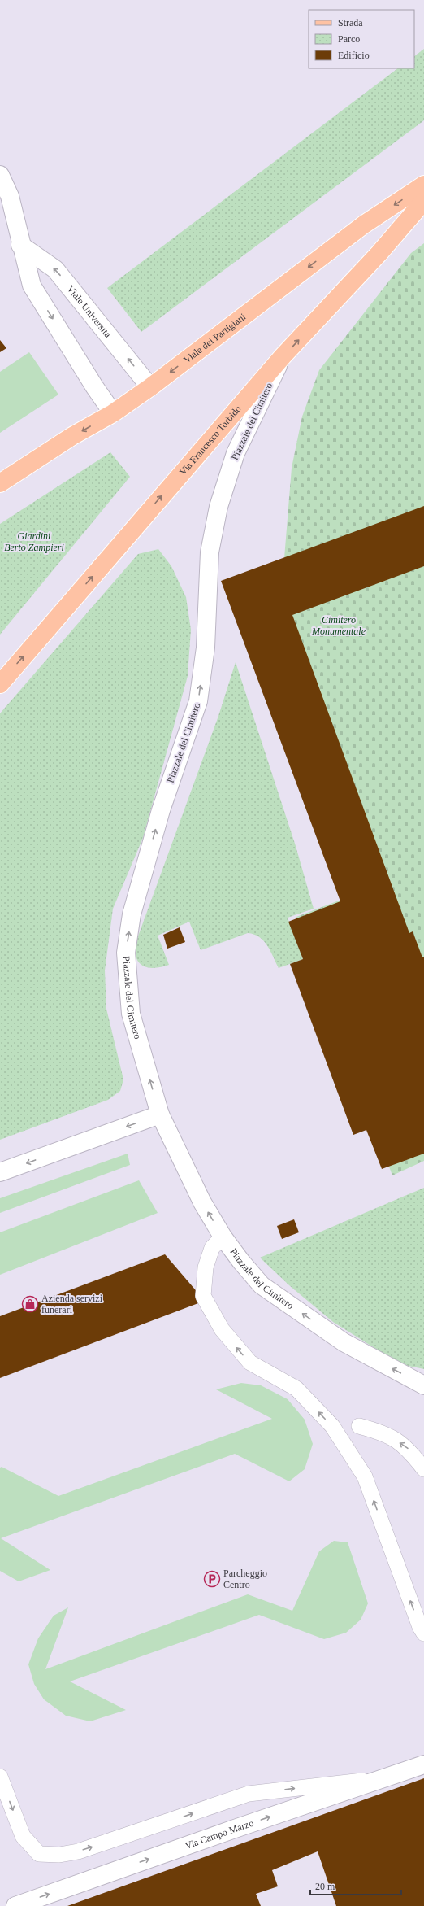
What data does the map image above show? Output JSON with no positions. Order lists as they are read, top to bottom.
{
  "streets": {
    "main road": ["Viale dei Partigiani", "Via Francesco Torbido"],
    "street": ["Viale Università", "Piazzale del Cimitero", "Via Campo Marzo"]
  },
  "crossings": [
    ["Viale Università", "Viale dei Partigiani"],
    ["Piazzale del Cimitero", "Via Francesco Torbido"]
  ],
  "one_way": [
    "Viale dei Partigiani",
    "Piazzale del Cimitero",
    "Via Francesco Torbido",
    "Via Campo Marzo"
  ],
  "parks": ["Giardini Berto Zampieri", "Cimitero Monumentale"],
  "places": {
    "shop": ["Azienda servizi funerari"],
    "parking": ["Parcheggio Centro"]
  },
  "legend": ["Strada", "Parco", "Edificio"],
  "scale_bar": "20 m"
}
